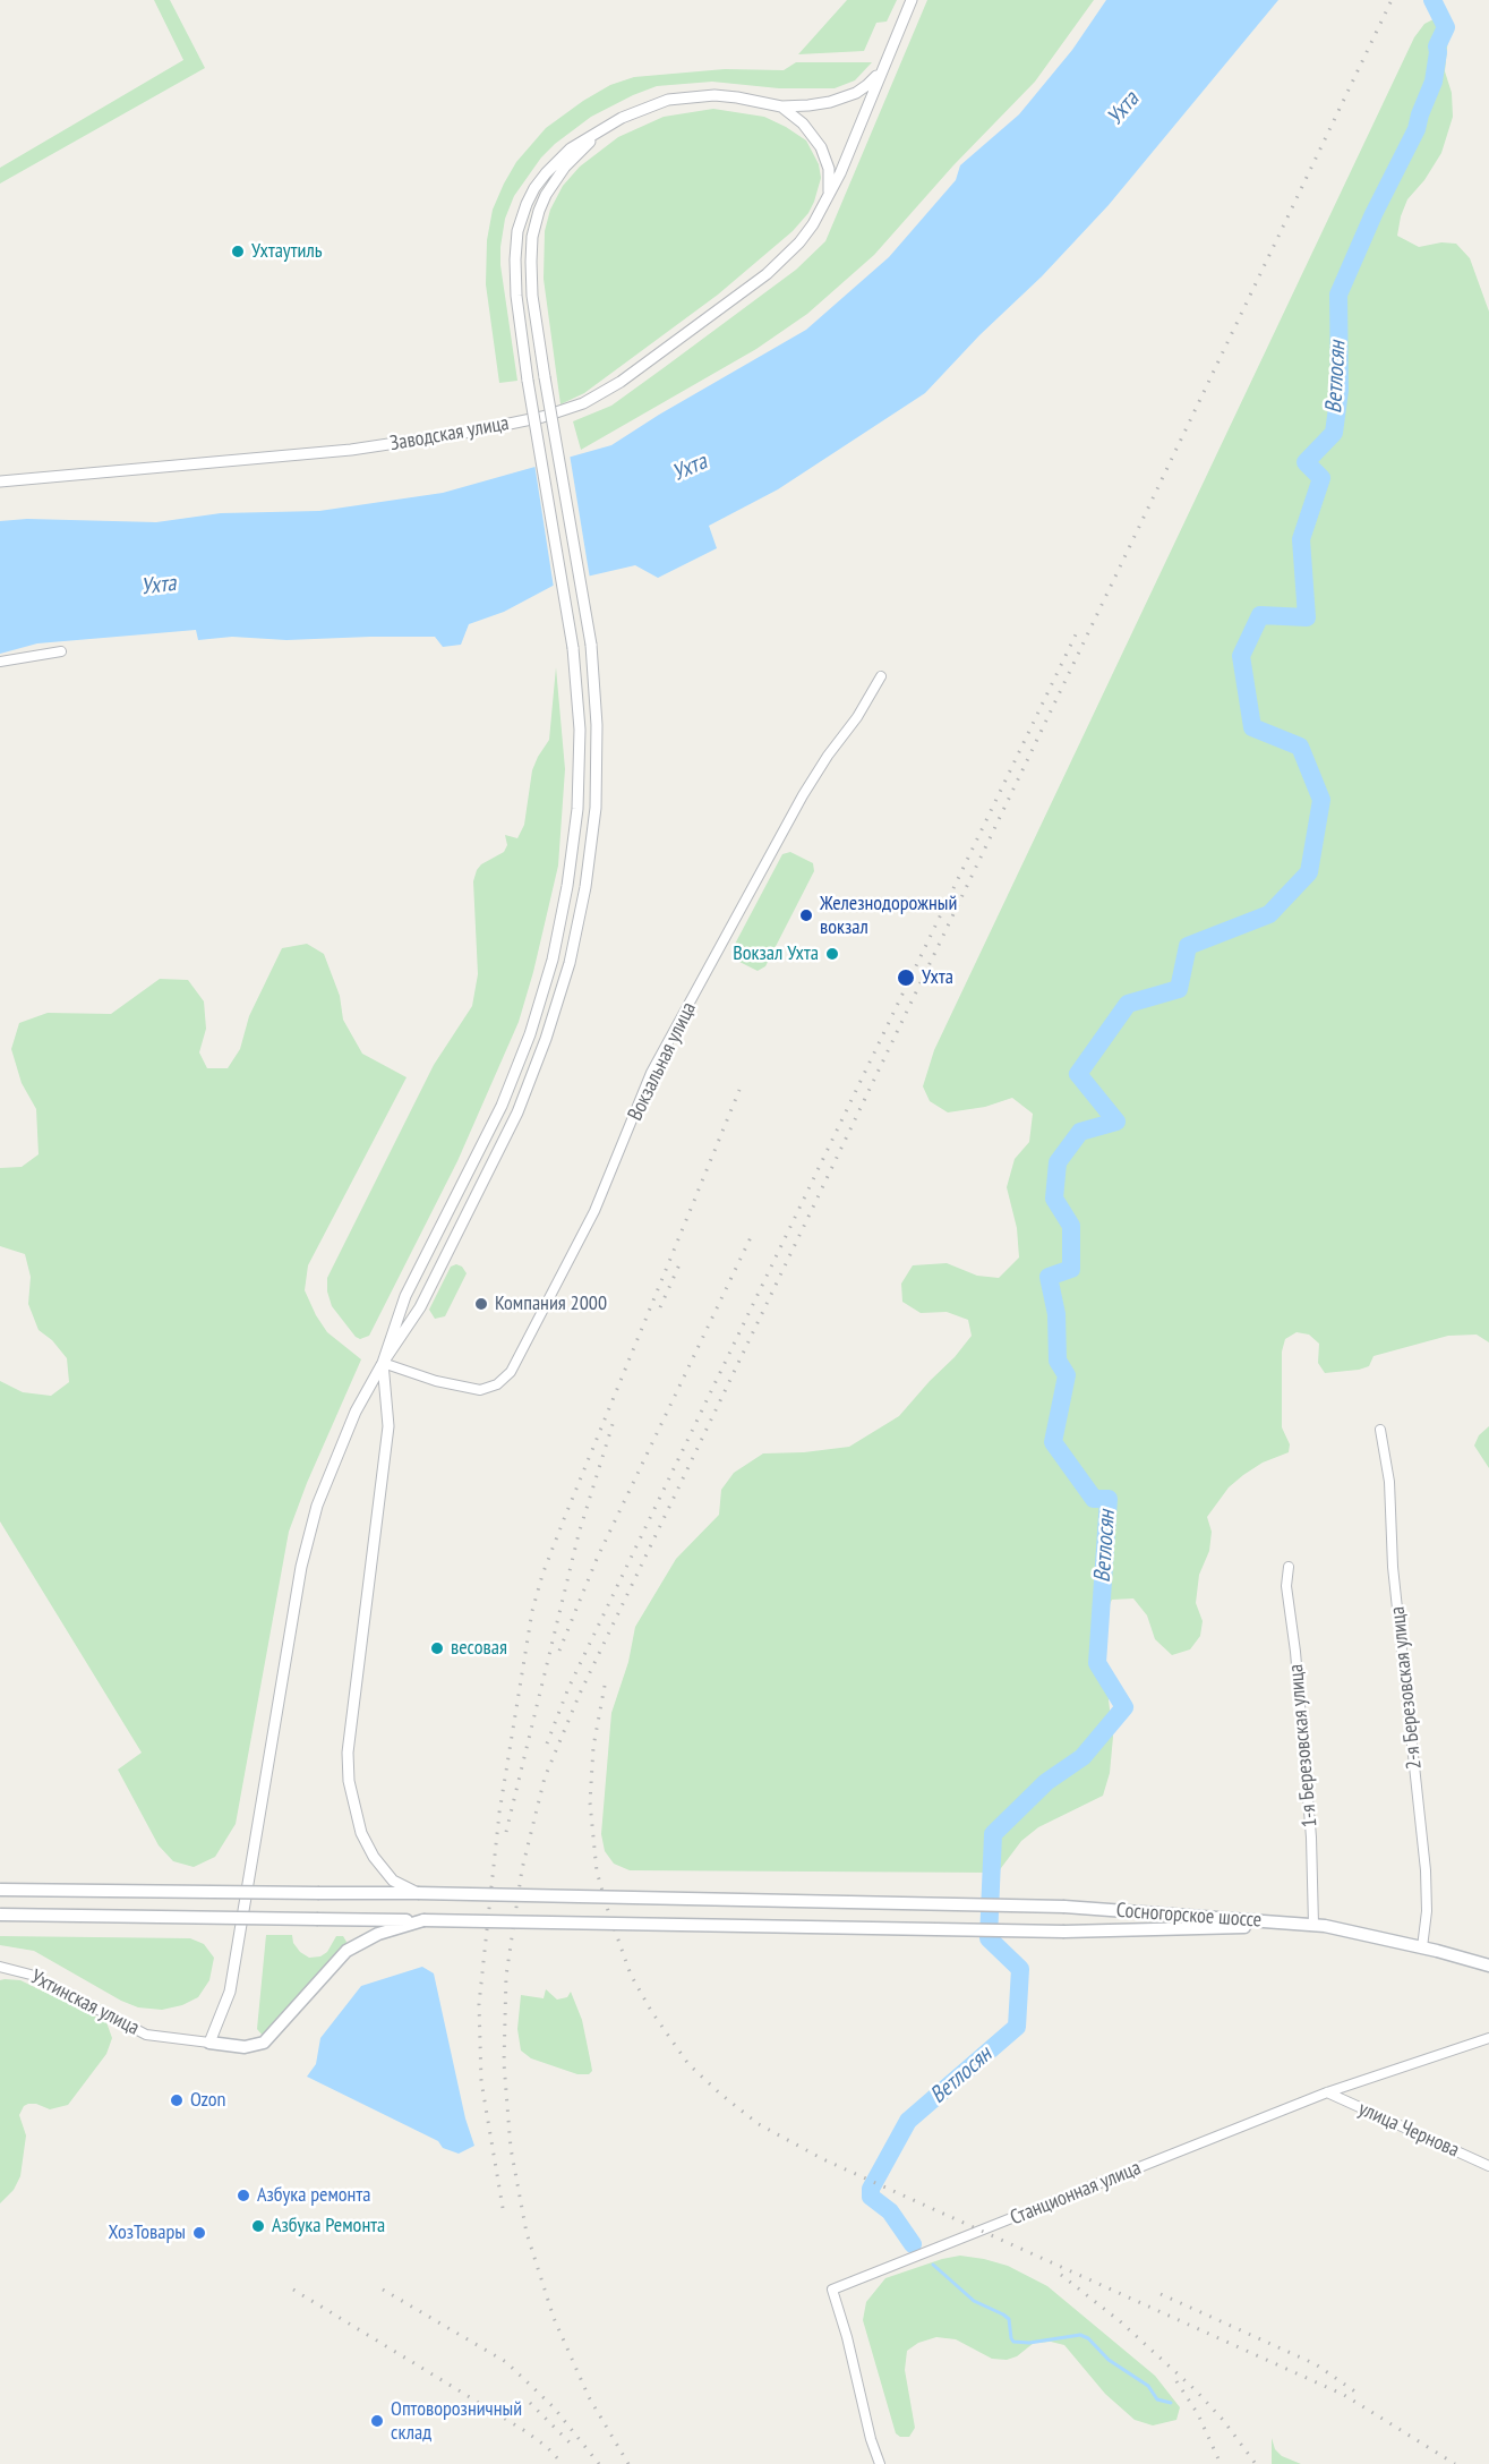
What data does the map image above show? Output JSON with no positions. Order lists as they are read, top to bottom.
{
  "streets": {
    "main road": ["Сосногорское шоссе"],
    "street": [
      "Заводская улица",
      "Вокзальная улица",
      "2-я Березовская улица",
      "1-я Березовская улица",
      "Ухтинская улица",
      "улица Чернова",
      "Станционная улица"
    ]
  },
  "crossings": [
    ["2-я Березовская улица", "Сосногорское шоссе"],
    ["1-я Березовская улица", "Сосногорское шоссе"],
    ["улица Чернова", "Станционная улица"]
  ],
  "water": ["Ухта", "Ветлосян"],
  "places": [
    "Ухтаутиль",
    "Железнодорожный вокзал",
    "Вокзал Ухта",
    "Ухта",
    "Компания 2000",
    "весовая",
    "Ozon",
    "Азбука ремонта",
    "Азбука Ремонта",
    "ХозТовары",
    "Оптоворозничный склад"
  ]
}
